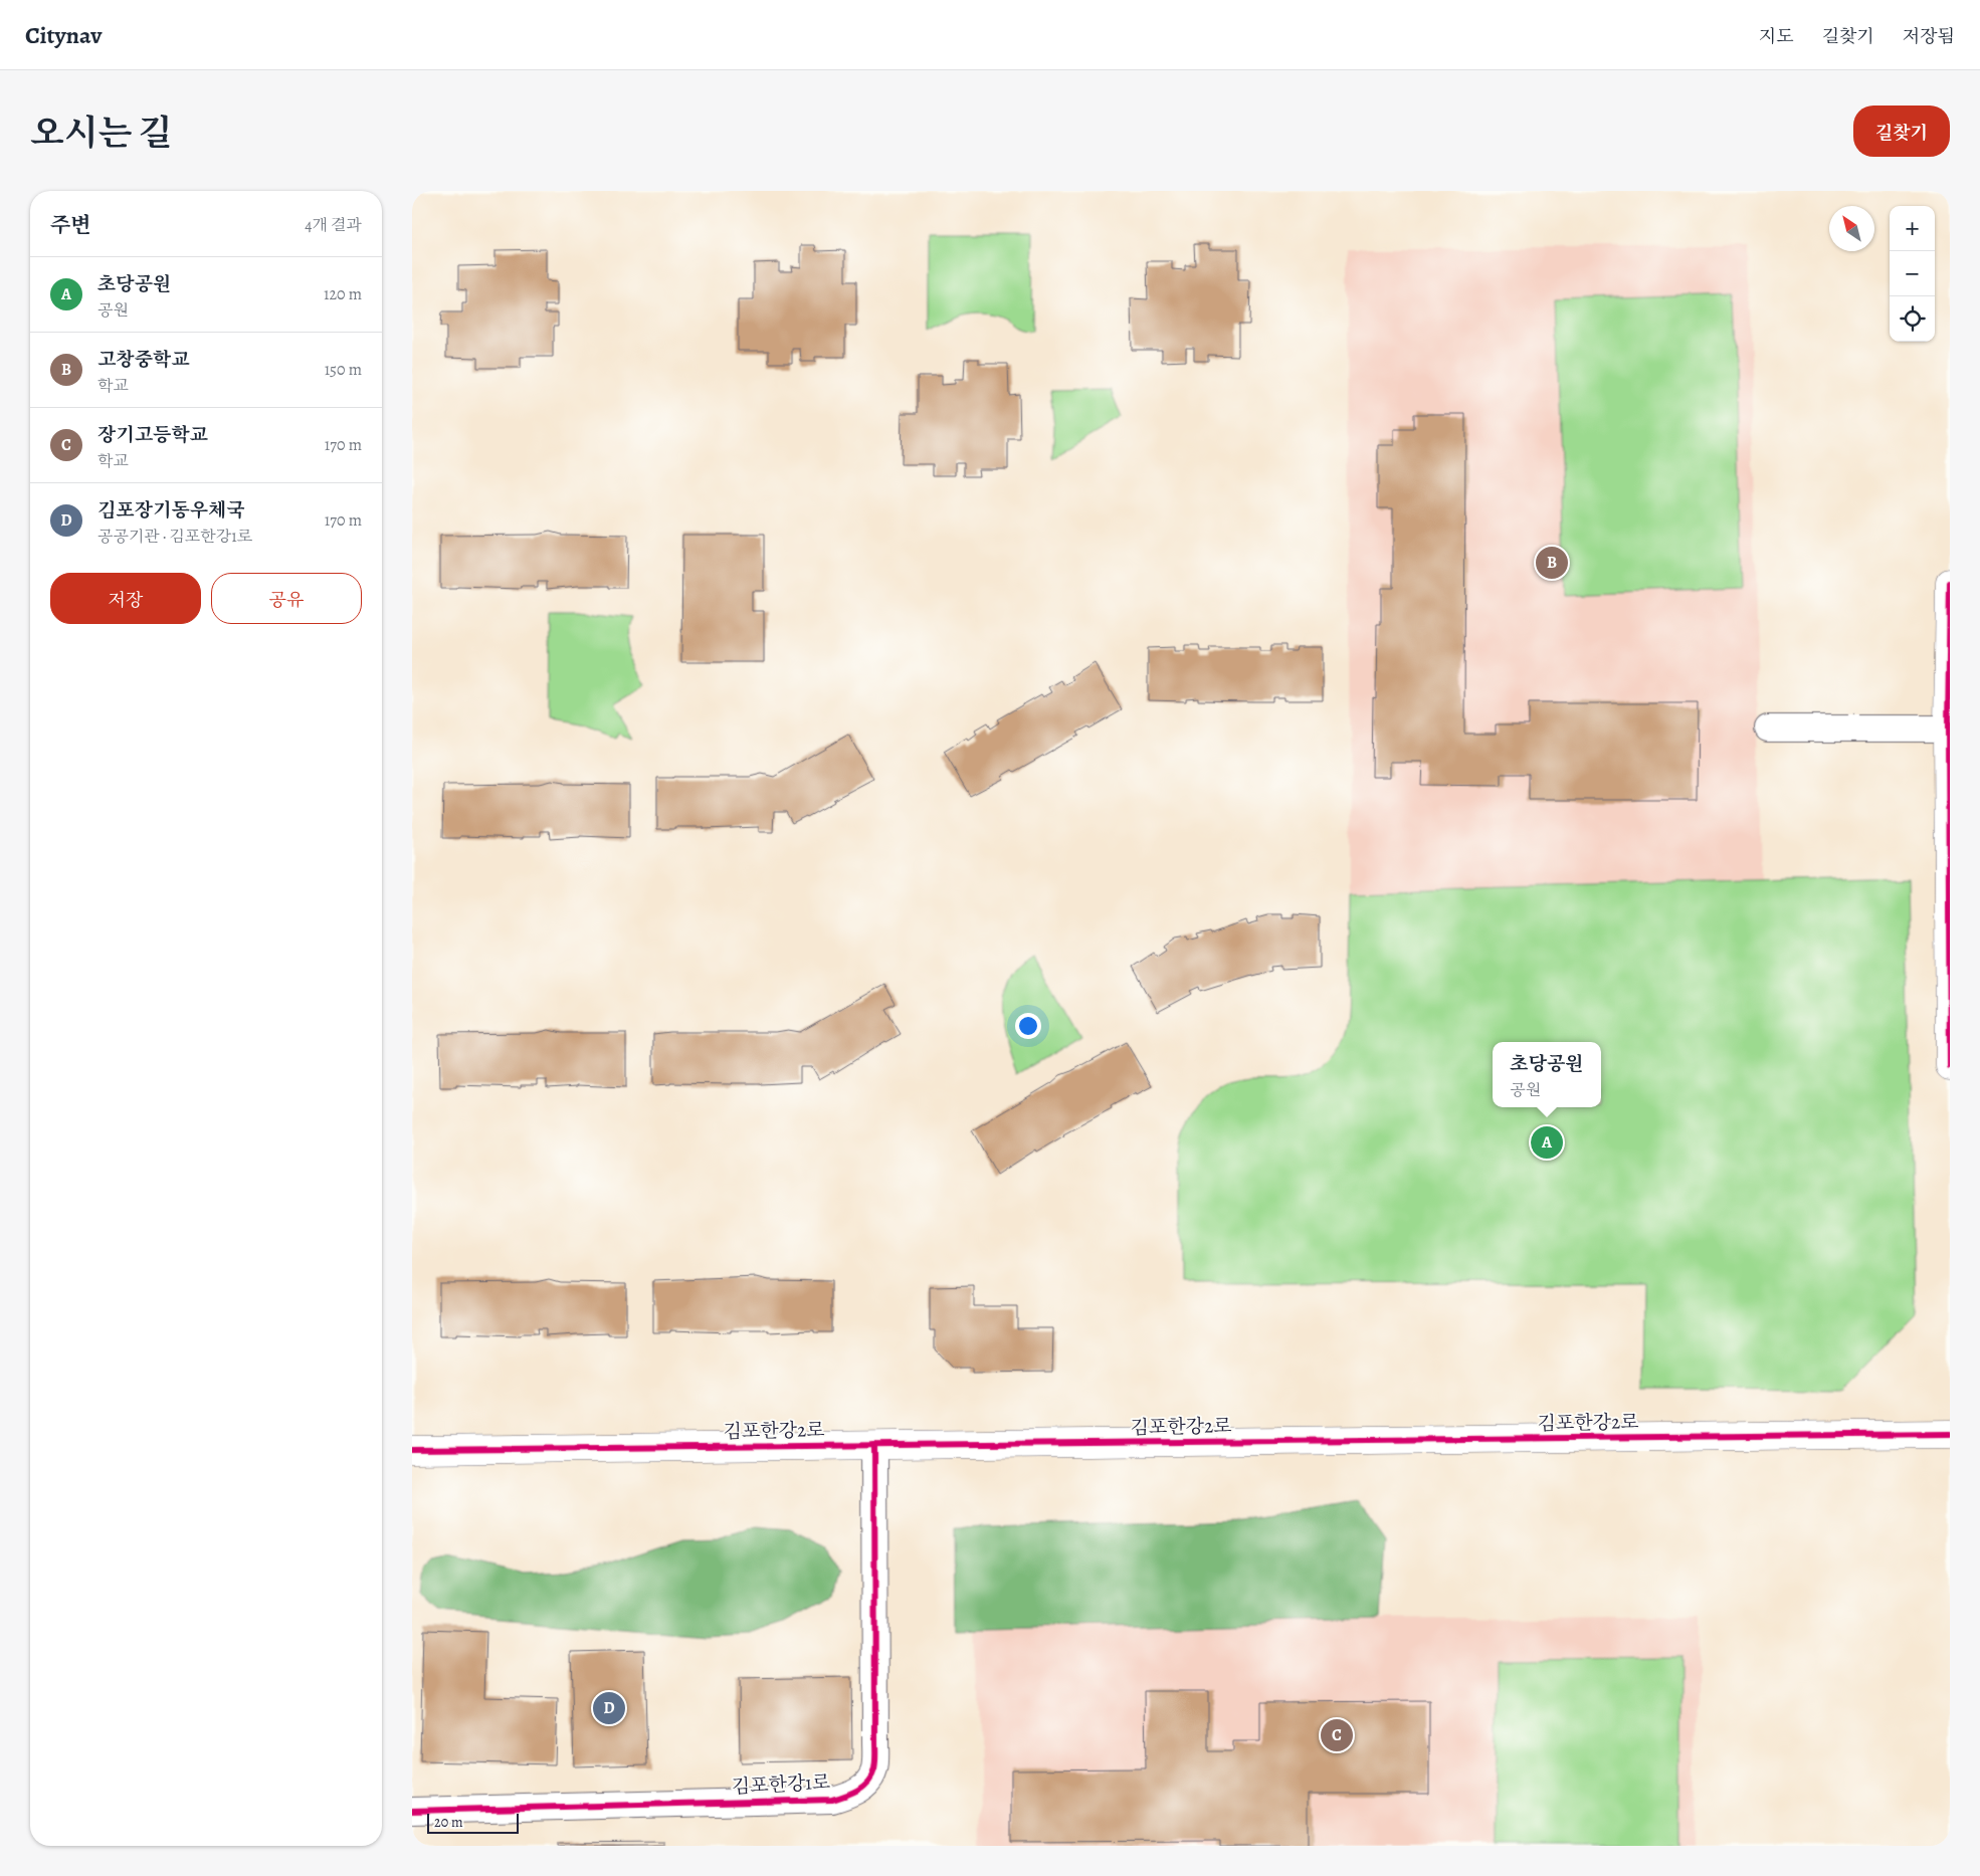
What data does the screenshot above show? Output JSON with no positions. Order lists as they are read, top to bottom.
{
  "streets": {
    "street": ["김포한강2로", "김포한강1로"]
  },
  "crossings": [
    ["김포한강2로", "김포한강1로"]
  ],
  "scale_bar": "20 m",
  "north": "top left",
  "page": {
    "header": "Citynav",
    "nav": ["지도", "길찾기", "저장됨"],
    "title": "오시는 길",
    "buttons": [
      "길찾기",
      ["저장", "공유"]
    ],
    "heading": ["주변", "4개 결과"],
    "map_buttons": ["+", "−"],
    "list": [
      {
        "mark": "A",
        "name": "초당공원",
        "note": "공원",
        "value": "120 m"
      },
      {
        "mark": "B",
        "name": "고창중학교",
        "note": "학교",
        "value": "150 m"
      },
      {
        "mark": "C",
        "name": "장기고등학교",
        "note": "학교",
        "value": "170 m"
      },
      {
        "mark": "D",
        "name": "김포장기동우체국",
        "note": "공공기관 · 김포한강1로",
        "value": "170 m"
      }
    ],
    "pins": [
      "B",
      "A",
      "D",
      "C"
    ],
    "popup": ["초당공원", "공원"],
    "scale": "20 m"
  }
}
